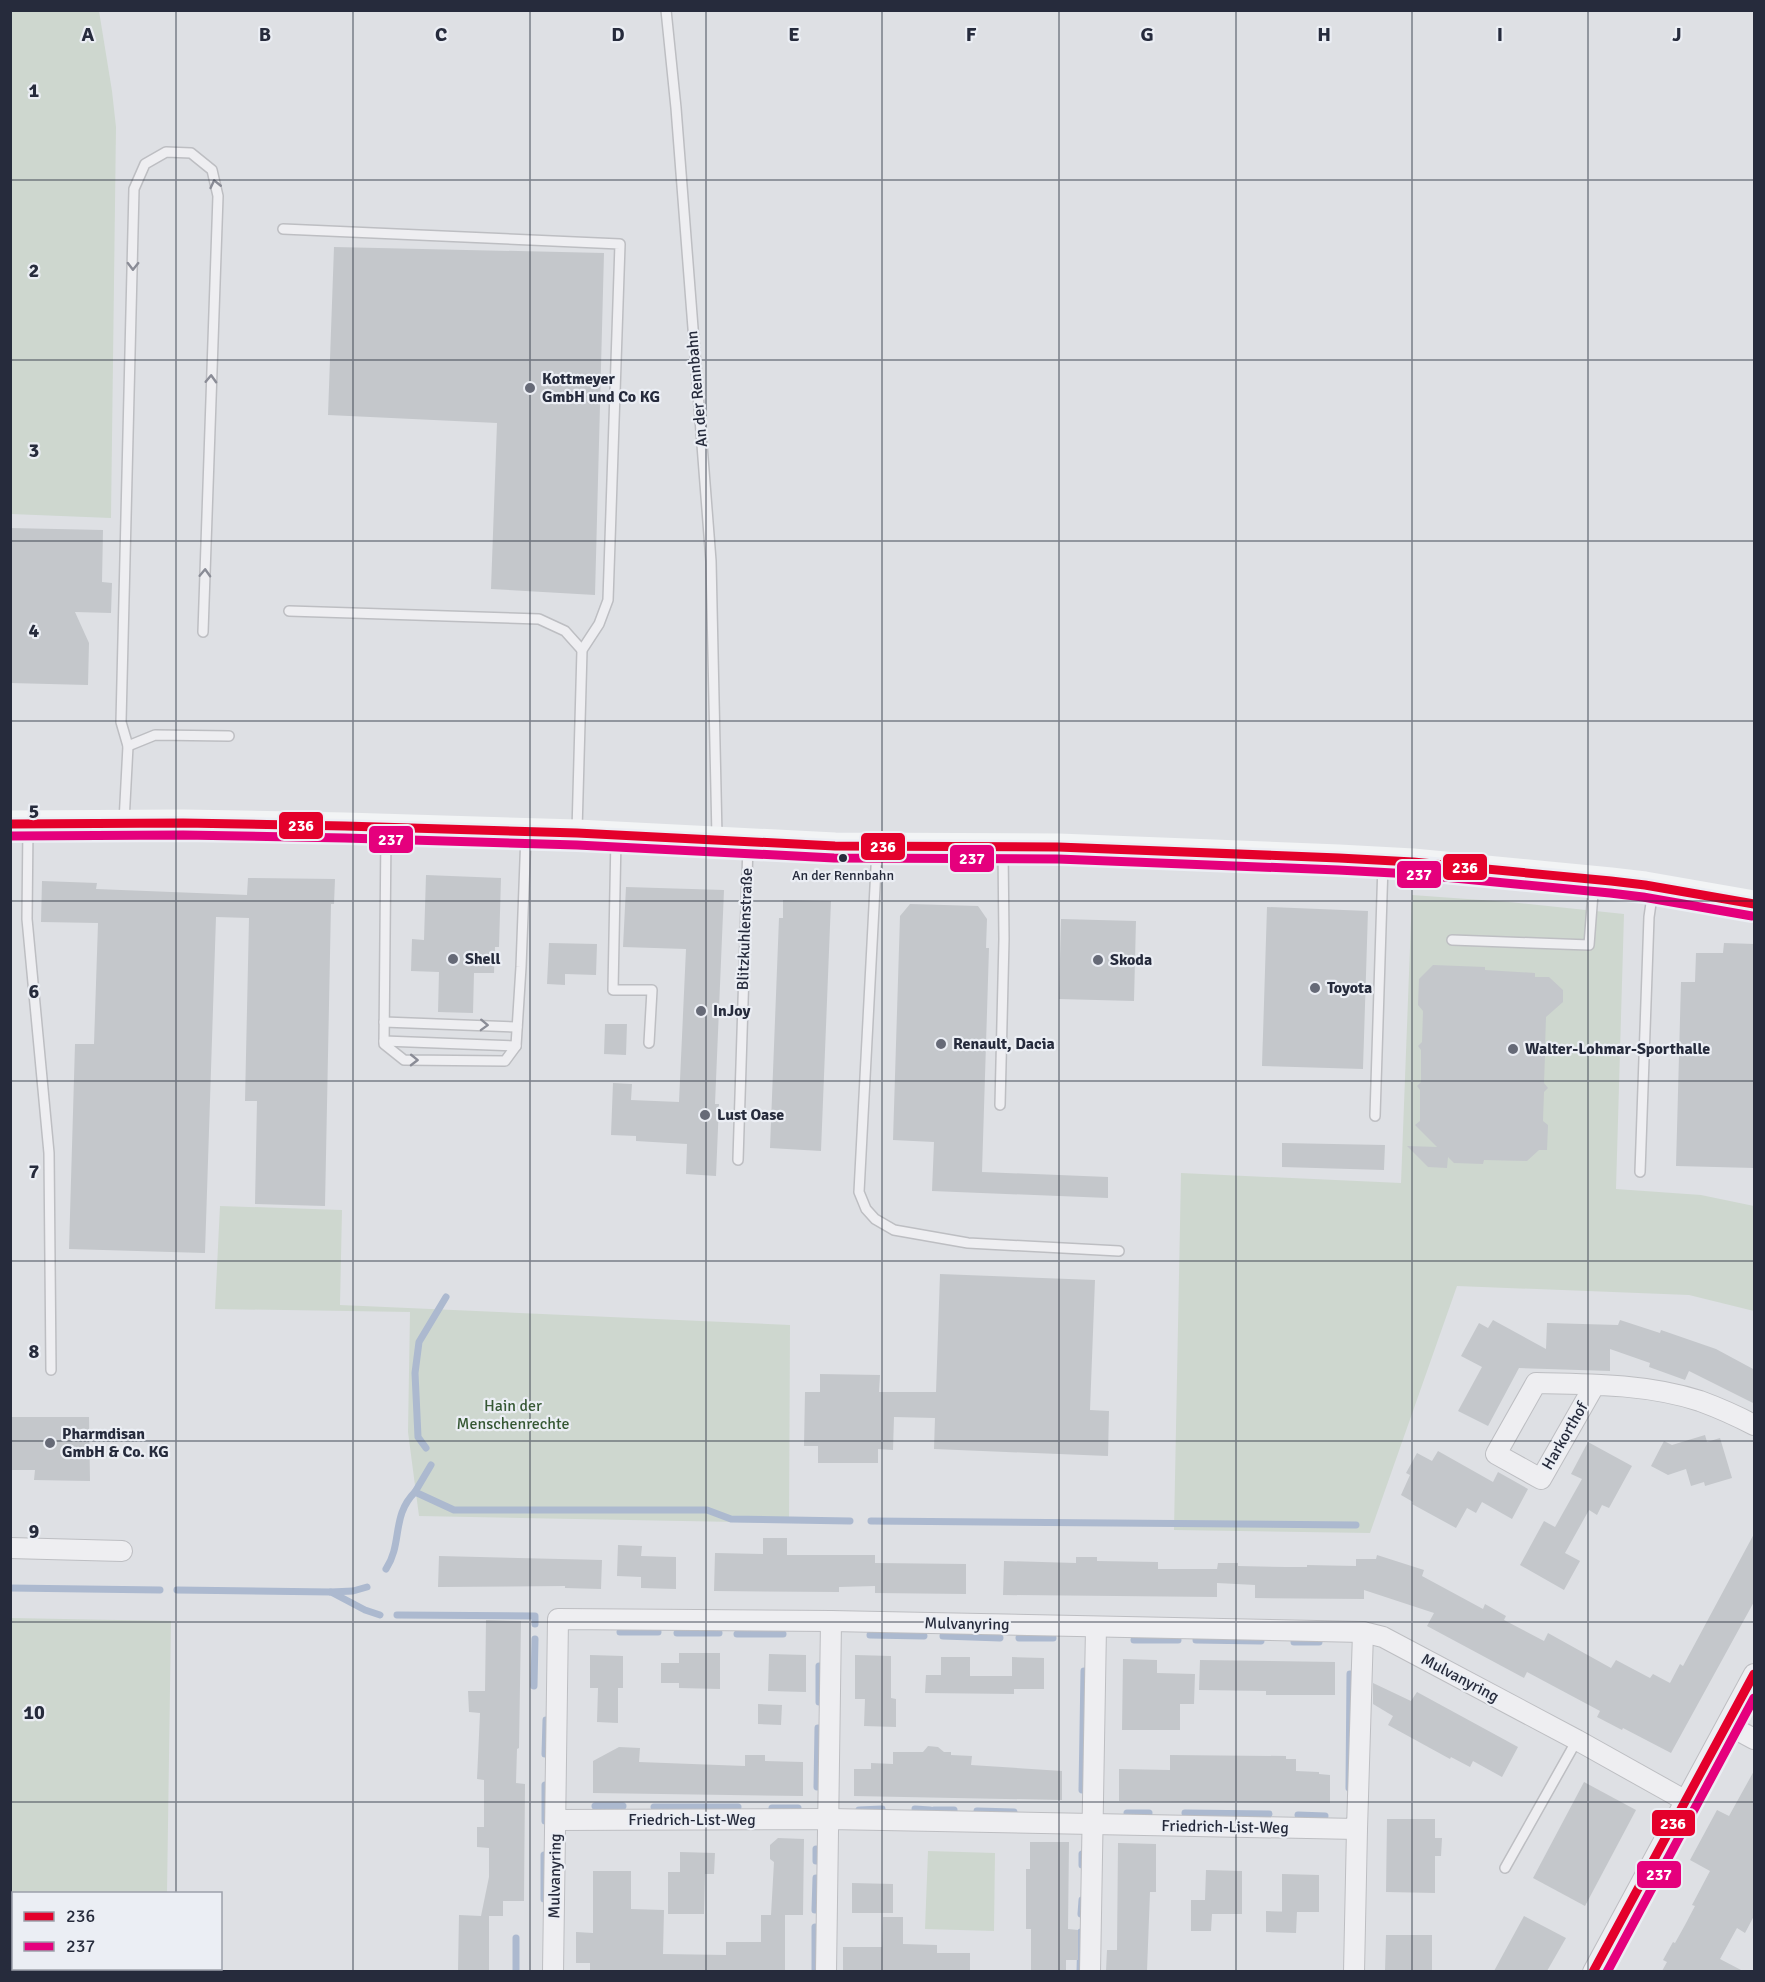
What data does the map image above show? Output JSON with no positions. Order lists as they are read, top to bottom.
{
  "streets": {
    "street": ["Harkorthof", "Mulvanyring", "Friedrich-List-Weg"],
    "lane": ["An der Rennbahn", "Blitzkuhlenstraße"]
  },
  "crossings": [
    ["Mulvanyring", "Friedrich-List-Weg"]
  ],
  "parks": ["Hain der Menschenrechte"],
  "places": [
    "Kottmeyer GmbH und Co KG",
    "An der Rennbahn",
    "Shell",
    "Skoda",
    "Toyota",
    "InJoy",
    "Renault, Dacia",
    "Walter-Lohmar-Sporthalle",
    "Lust Oase",
    "Pharmdisan GmbH & Co. KG"
  ],
  "lines": ["transit line 236", "transit line 237"],
  "legend": ["236", "237"],
  "grid": {
    "columns": [
      "A",
      "B",
      "C",
      "D",
      "E",
      "F",
      "G",
      "H",
      "I",
      "J"
    ],
    "rows": [
      "1",
      "2",
      "3",
      "4",
      "5",
      "6",
      "7",
      "8",
      "9",
      "10"
    ]
  }
}
